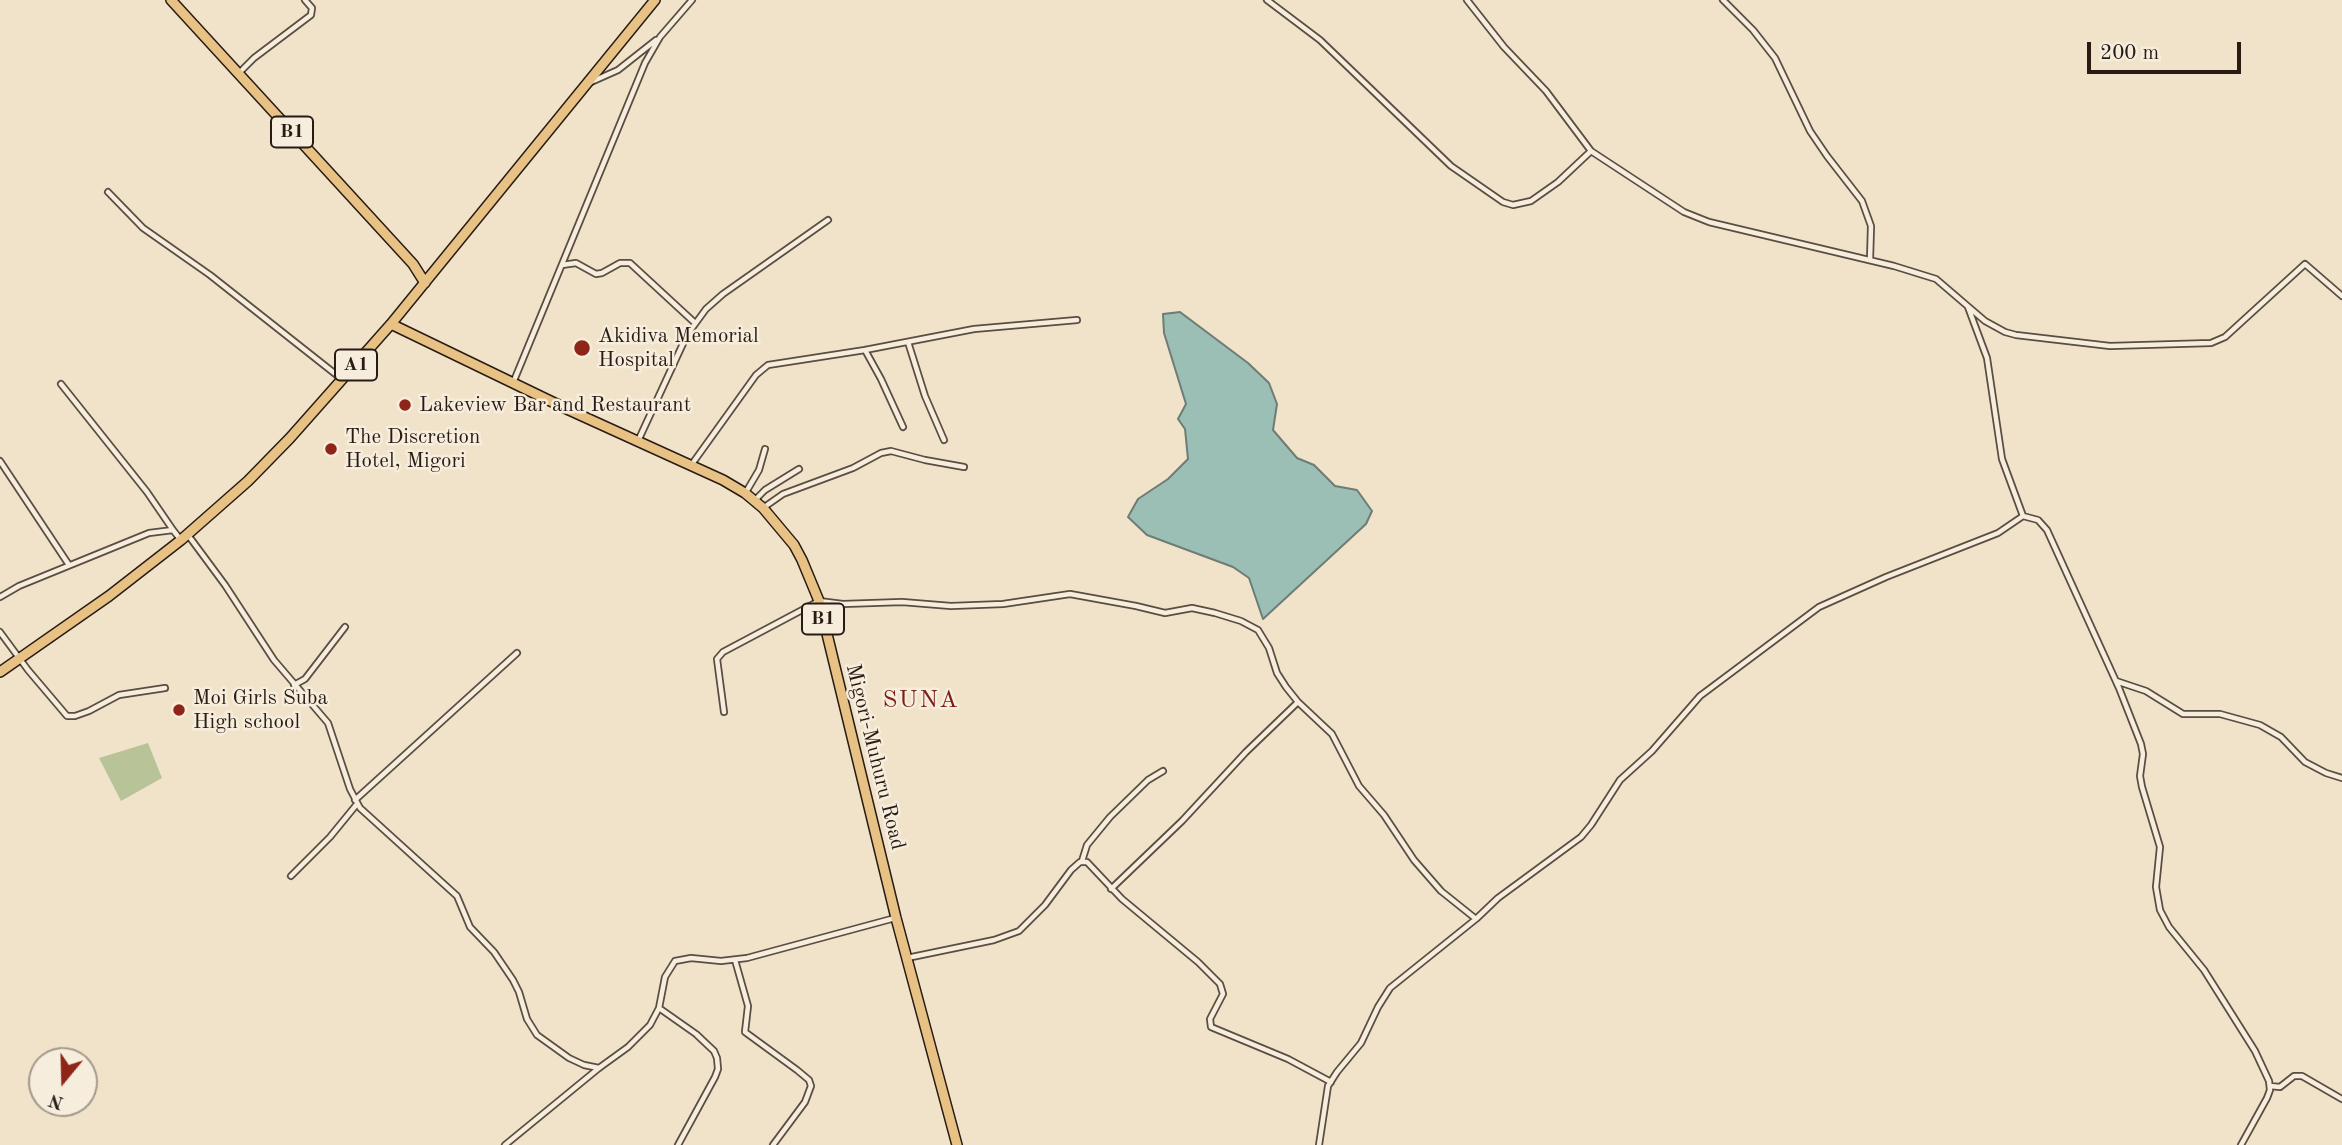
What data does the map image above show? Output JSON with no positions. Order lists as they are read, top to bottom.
{
  "streets": {
    "highway": ["B1", "A1", "Migori-Muhuru Road"]
  },
  "crossings": [
    ["B1", "A1"],
    ["A1", "Migori-Muhuru Road"]
  ],
  "districts": ["SUNA"],
  "places": [
    "Akidiva Memorial Hospital",
    "Lakeview Bar and Restaurant",
    "The Discretion Hotel, Migori",
    "Moi Girls Suba High school"
  ],
  "scale_bar": "200 m",
  "north": "bottom"
}
